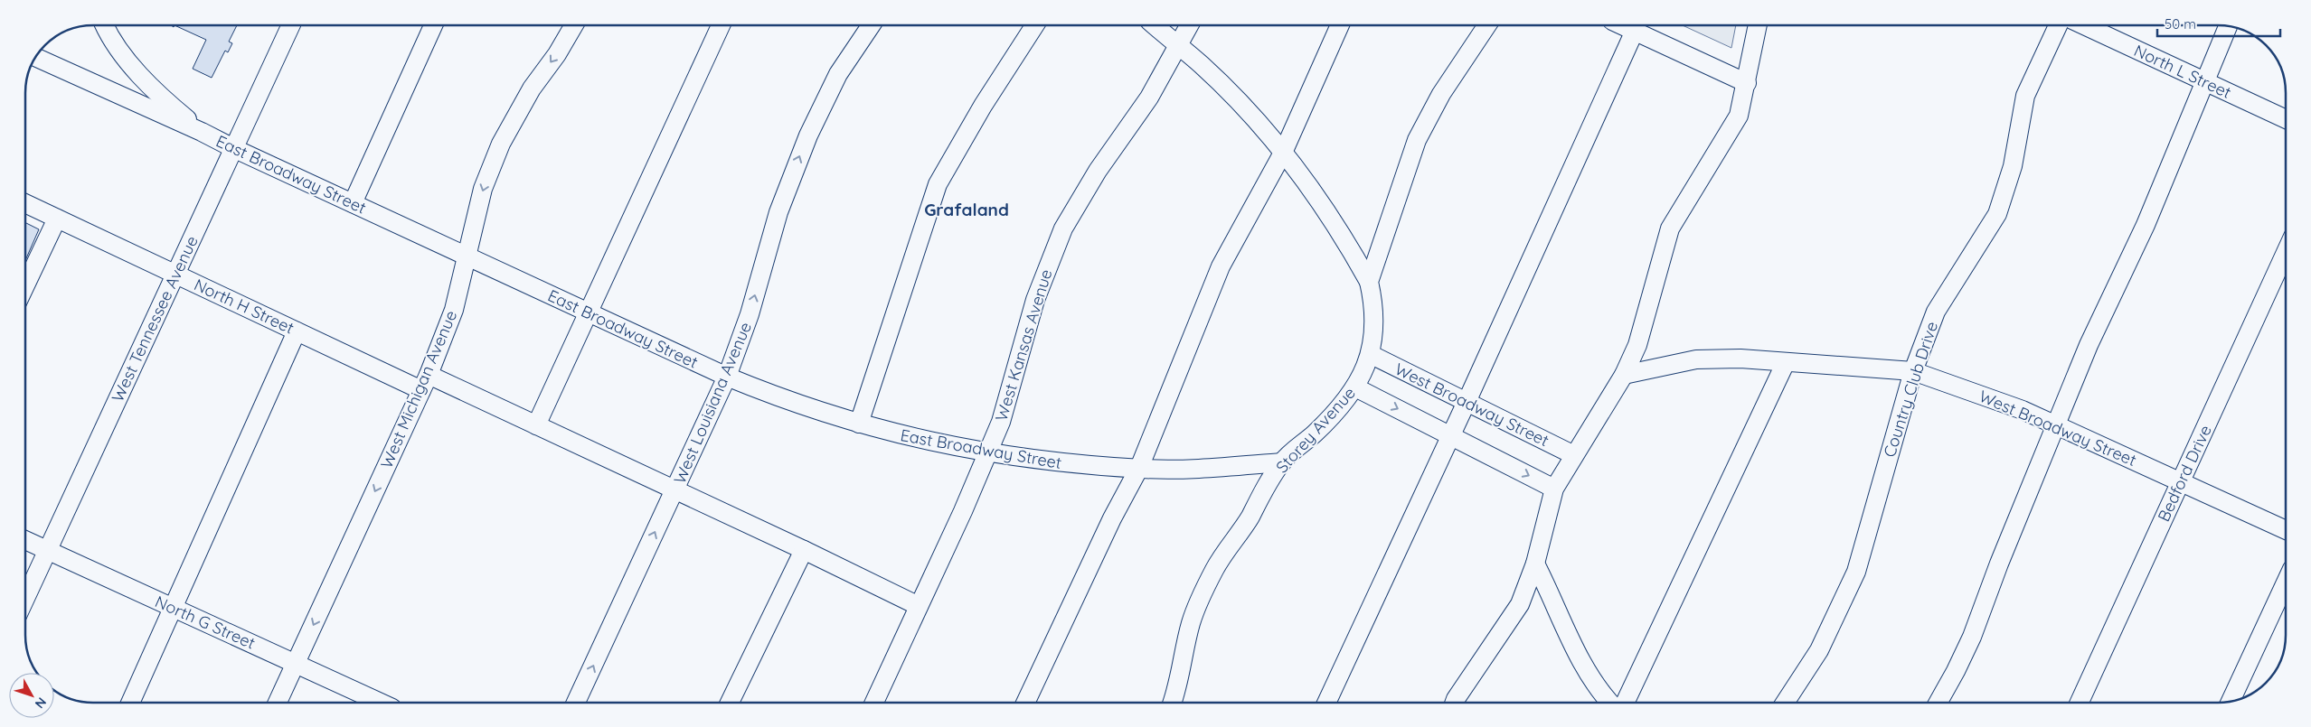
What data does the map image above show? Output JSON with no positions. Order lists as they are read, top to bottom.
{
  "streets": {
    "street": [
      "North L Street",
      "East Broadway Street",
      "North H Street",
      "West Tennessee Avenue",
      "West Kansas Avenue",
      "West Michigan Avenue",
      "Country Club Drive",
      "West Louisiana Avenue",
      "West Broadway Street",
      "Storey Avenue",
      "Bedford Drive",
      "North G Street"
    ]
  },
  "crossings": [
    ["East Broadway Street", "West Tennessee Avenue"],
    ["East Broadway Street", "West Kansas Avenue"],
    ["East Broadway Street", "West Michigan Avenue"],
    ["East Broadway Street", "West Louisiana Avenue"],
    ["East Broadway Street", "Storey Avenue"],
    ["North H Street", "West Tennessee Avenue"],
    ["North H Street", "West Kansas Avenue"],
    ["North H Street", "West Michigan Avenue"],
    ["North H Street", "West Louisiana Avenue"],
    ["West Tennessee Avenue", "North G Street"],
    ["West Michigan Avenue", "North G Street"],
    ["Country Club Drive", "West Broadway Street"],
    ["West Broadway Street", "Storey Avenue"],
    ["West Broadway Street", "Bedford Drive"]
  ],
  "districts": ["Grafaland"],
  "scale_bar": "50 m",
  "north": "bottom right"
}
